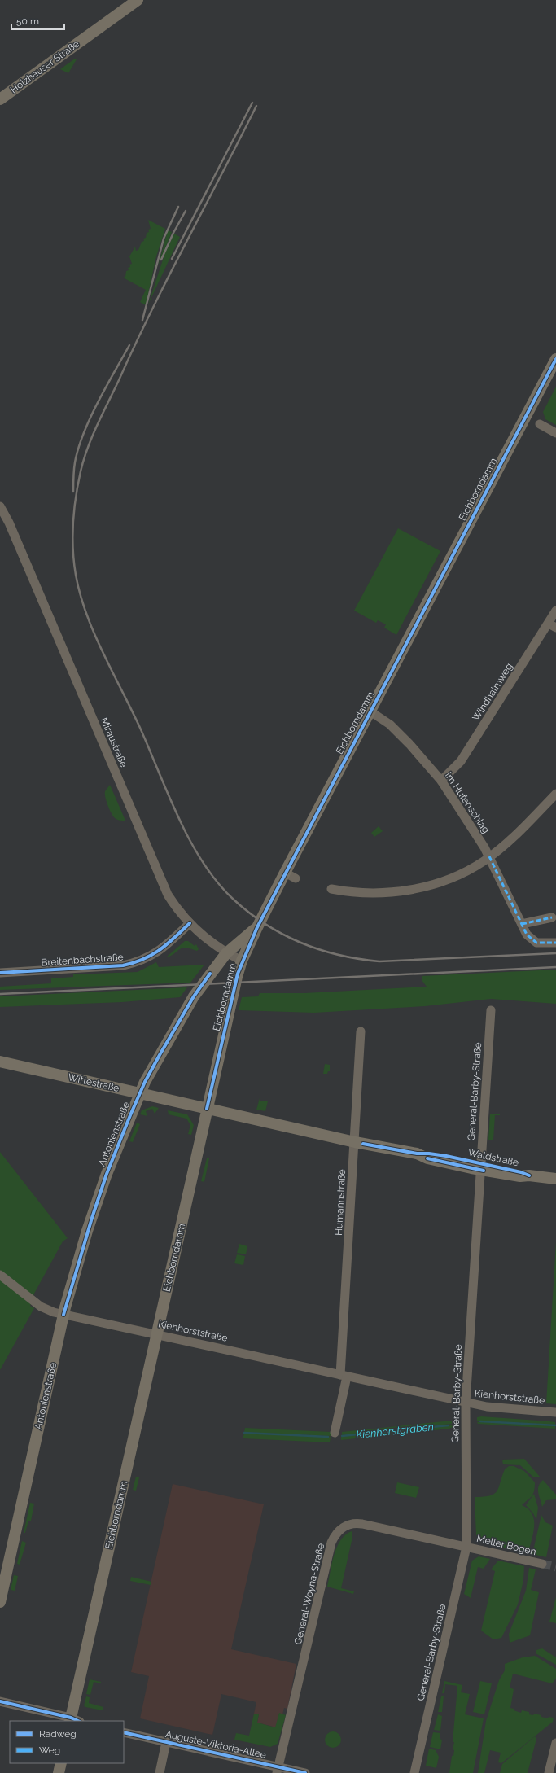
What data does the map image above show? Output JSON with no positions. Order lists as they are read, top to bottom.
{
  "streets": {
    "main road": [
      "Holzhauser Straße",
      "Eichborndamm",
      "Wittestraße",
      "Antonienstraße",
      "Waldstraße"
    ],
    "street": [
      "Windhalmweg",
      "Miraustraße",
      "Im Hufenschlag",
      "Breitenbachstraße",
      "General-Barby-Straße",
      "Humannstraße",
      "Kienhorststraße",
      "Meller Bogen",
      "General-Woyna-Straße",
      "Auguste-Viktoria-Allee"
    ]
  },
  "crossings": [
    ["Eichborndamm", "Miraustraße"],
    ["Eichborndamm", "Im Hufenschlag"],
    ["Eichborndamm", "Wittestraße"],
    ["Eichborndamm", "Antonienstraße"],
    ["Eichborndamm", "Waldstraße"],
    ["Eichborndamm", "Kienhorststraße"],
    ["Windhalmweg", "Im Hufenschlag"],
    ["Miraustraße", "Breitenbachstraße"],
    ["Miraustraße", "Antonienstraße"],
    ["Wittestraße", "Antonienstraße"],
    ["Wittestraße", "Waldstraße"],
    ["General-Barby-Straße", "Waldstraße"],
    ["General-Barby-Straße", "Kienhorststraße"],
    ["General-Barby-Straße", "Meller Bogen"],
    ["General-Barby-Straße", "General-Woyna-Straße"],
    ["Antonienstraße", "Kienhorststraße"],
    ["Waldstraße", "Humannstraße"],
    ["Humannstraße", "Kienhorststraße"],
    ["Meller Bogen", "General-Woyna-Straße"],
    ["General-Woyna-Straße", "Auguste-Viktoria-Allee"]
  ],
  "water": ["Kienhorstgraben"],
  "legend": ["Radweg", "Weg"],
  "scale_bar": "50 m"
}
